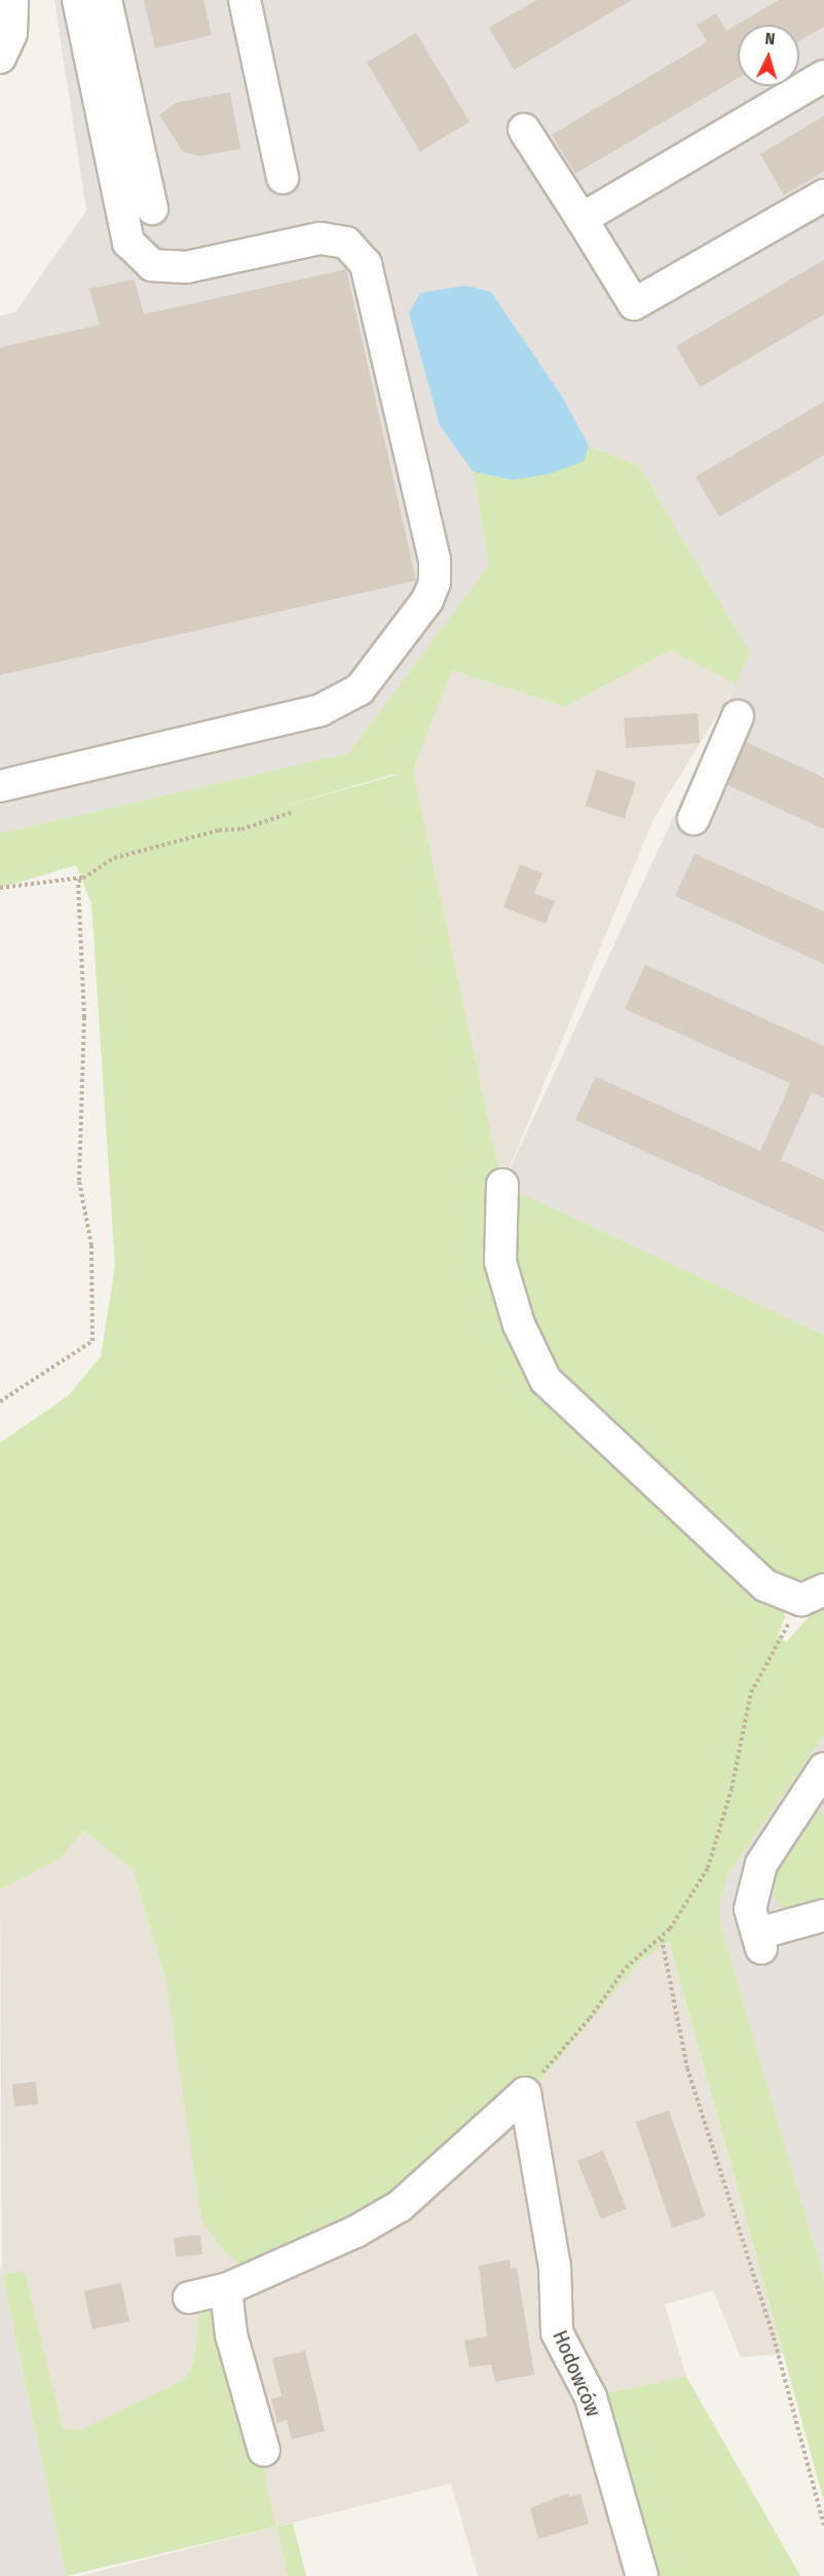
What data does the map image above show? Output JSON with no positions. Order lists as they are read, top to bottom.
{
  "streets": {
    "street": ["Hodowców"]
  },
  "north": "top"
}
